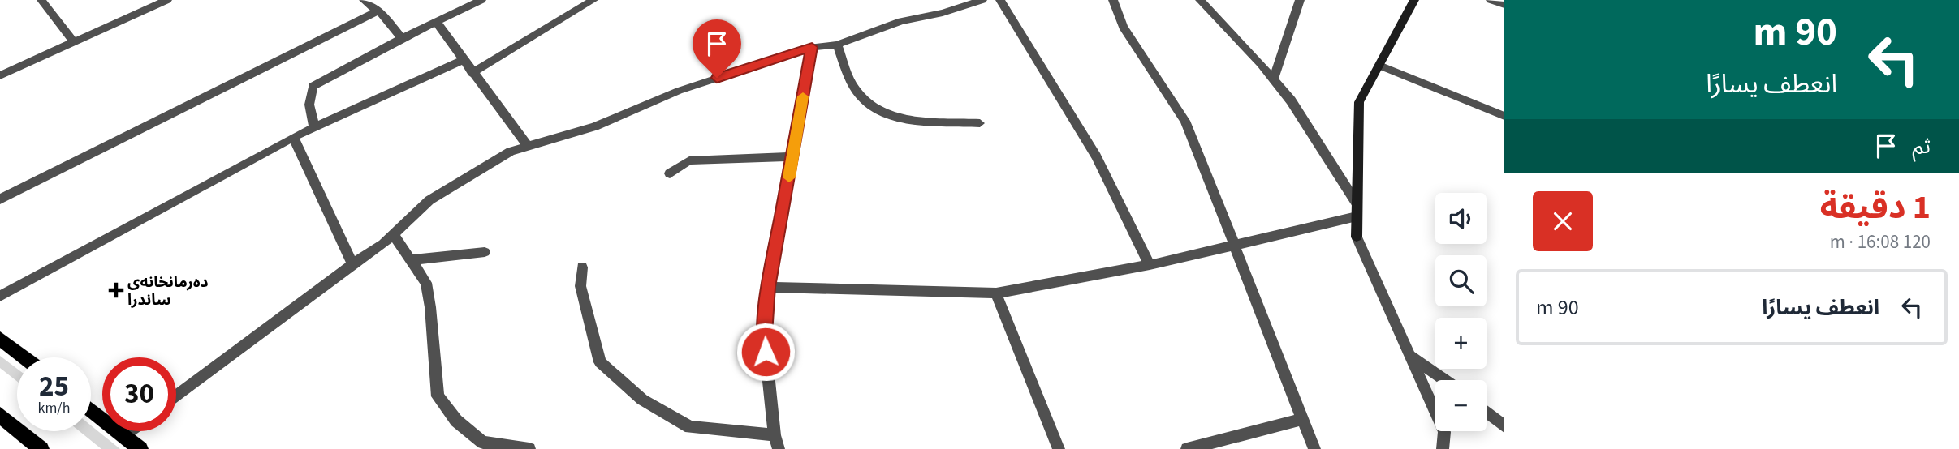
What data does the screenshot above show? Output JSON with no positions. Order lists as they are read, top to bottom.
{
  "places": {
    "health": ["دەرمانخانەی ساندرا"]
  },
  "page": {
    "turn": ["90 m", "انعطف يسارًا"],
    "then": "ثم",
    "heading": ["1 دقيقة", "120 m · 16:08"],
    "map_buttons": ["+", "−"],
    "list": [
      {
        "name": "انعطف يسارًا",
        "value": "90 m"
      }
    ],
    "speed": "25 km/h",
    "limit": "30"
  }
}
